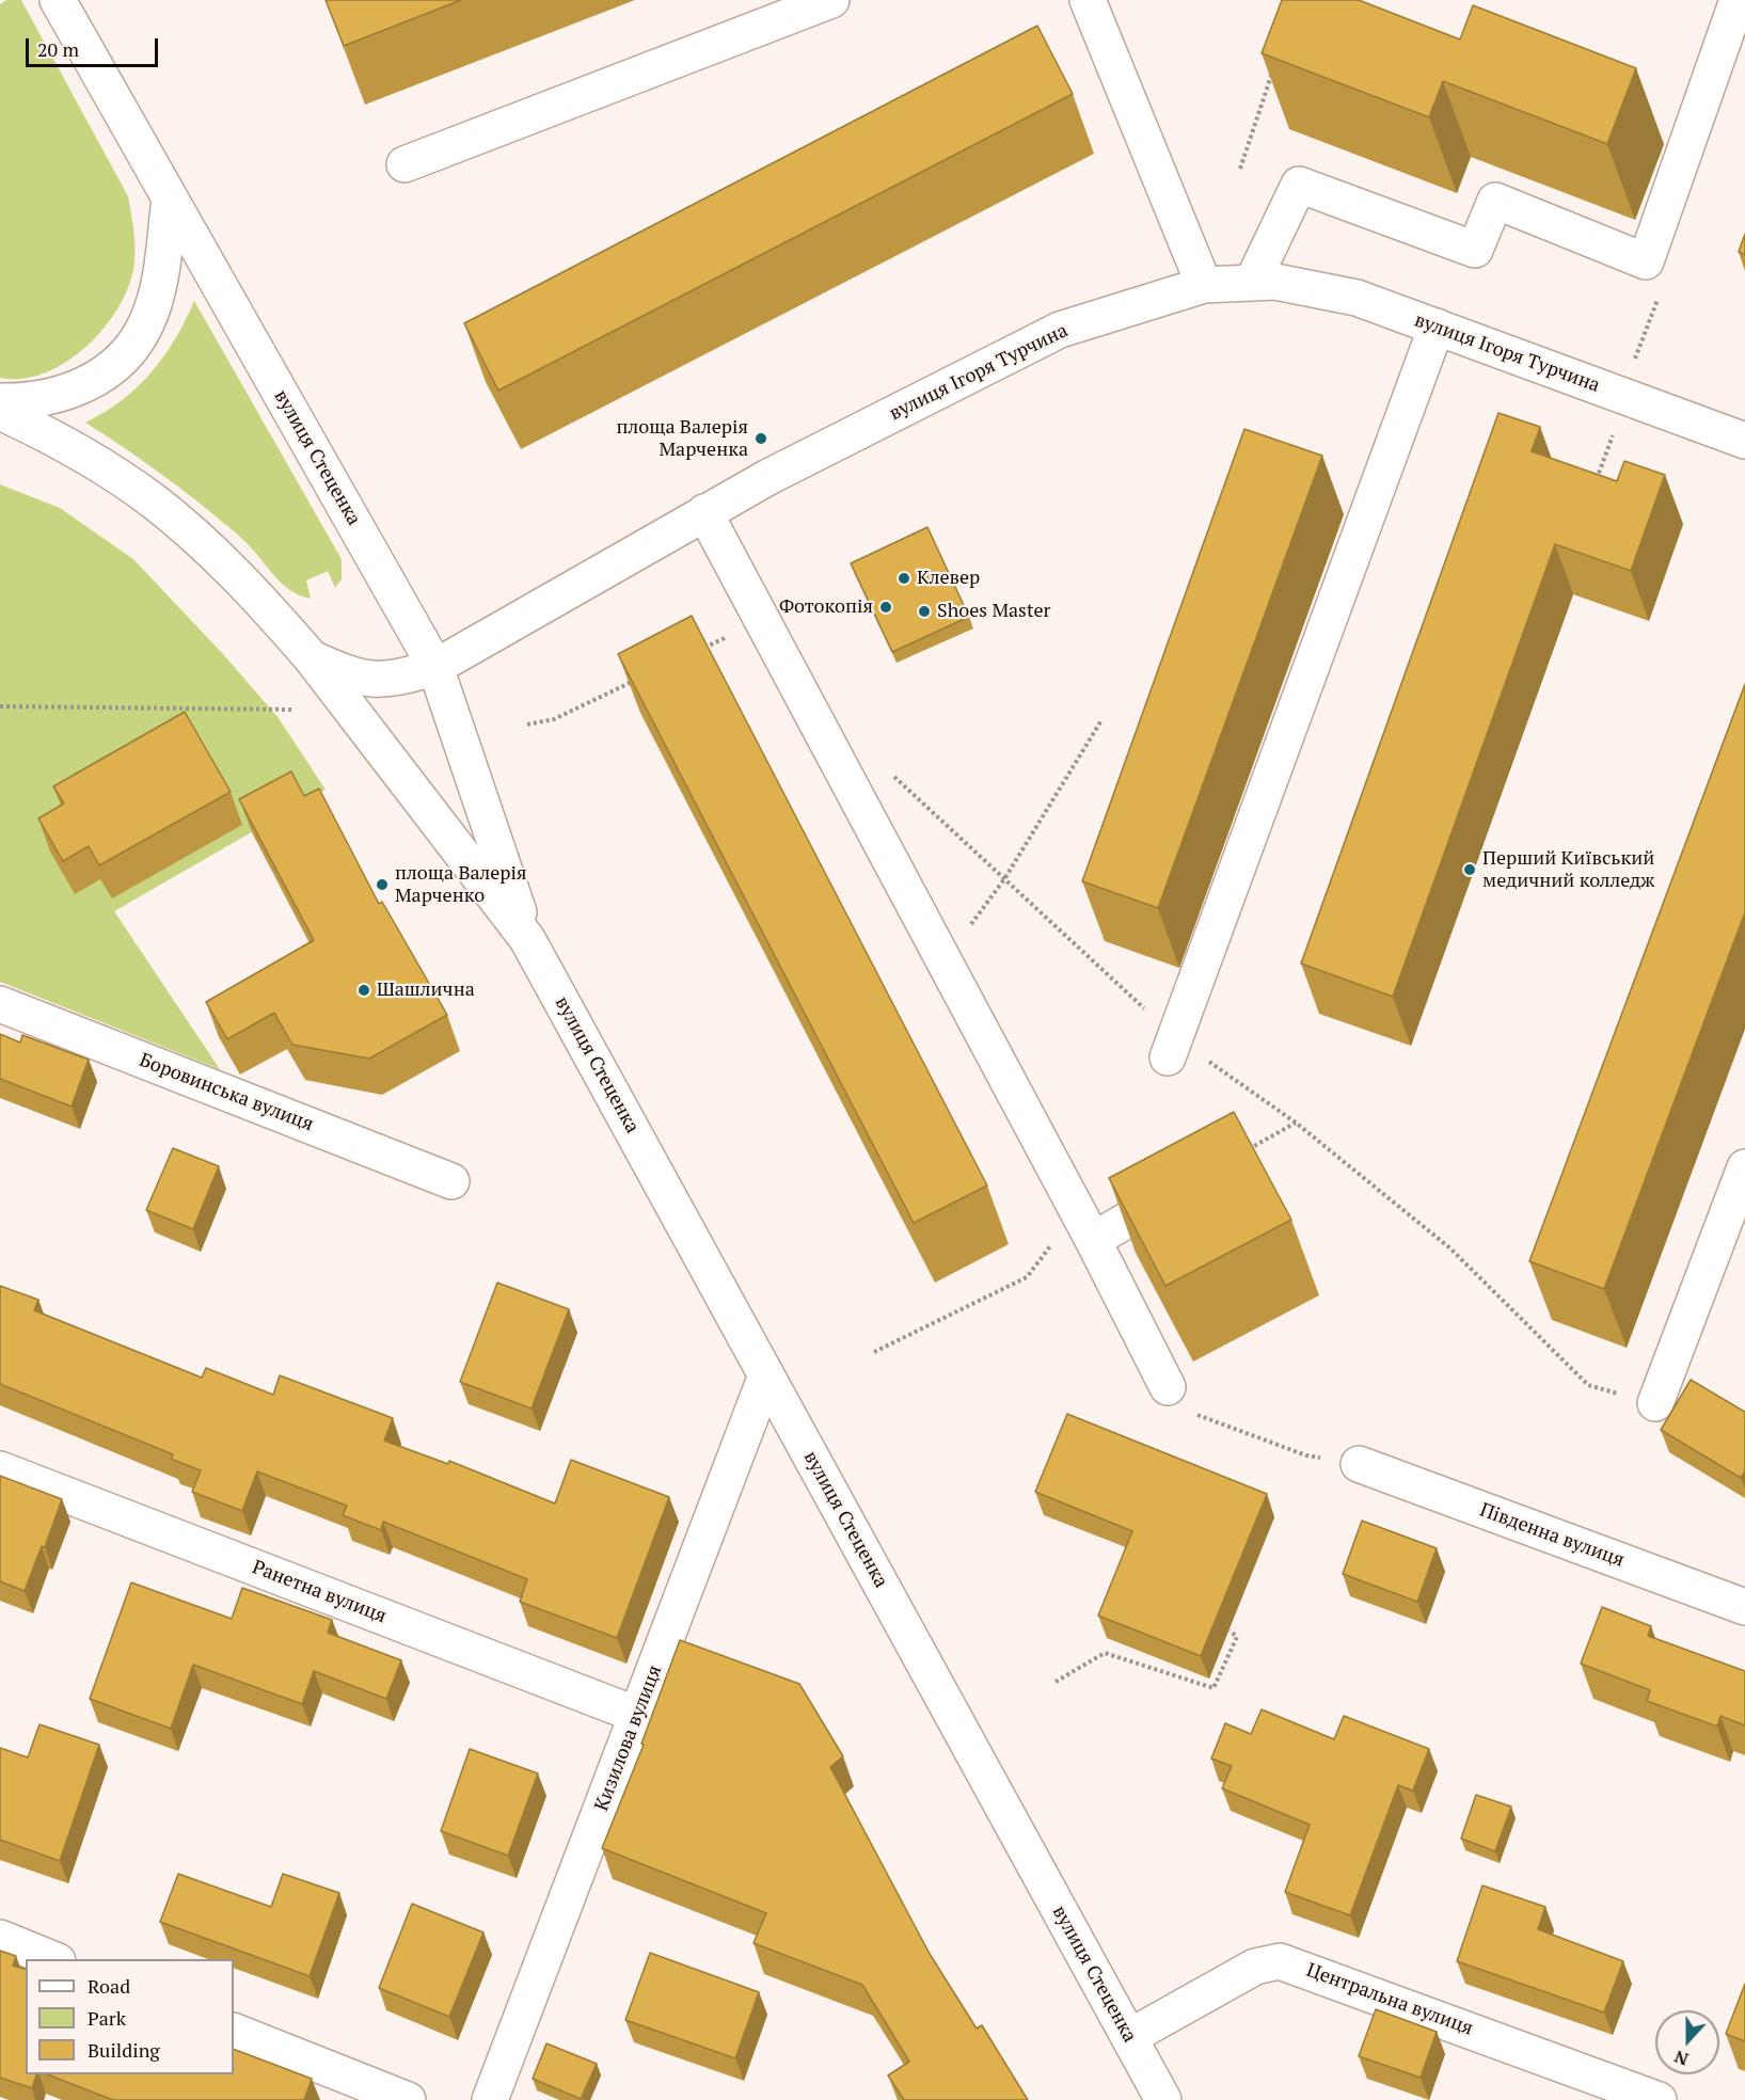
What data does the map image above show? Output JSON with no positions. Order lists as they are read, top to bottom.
{
  "streets": {
    "street": [
      "вулиця Ігоря Турчина",
      "вулиця Стеценка",
      "Боровинська вулиця",
      "Південна вулиця",
      "Ранетна вулиця",
      "Кизилова вулиця",
      "Центральна вулиця"
    ]
  },
  "crossings": [
    ["вулиця Ігоря Турчина", "вулиця Стеценка"],
    ["вулиця Стеценка", "Кизилова вулиця"],
    ["вулиця Стеценка", "Центральна вулиця"],
    ["Ранетна вулиця", "Кизилова вулиця"]
  ],
  "places": [
    "площа Валерія Марченка",
    "Клевер",
    "Фотокопія",
    "Shoes Master",
    "Перший Київський медичний колледж",
    "площа Валерія Марченко",
    "Шашлична"
  ],
  "legend": ["Road", "Park", "Building"],
  "scale_bar": "20 m",
  "north": "bottom"
}
